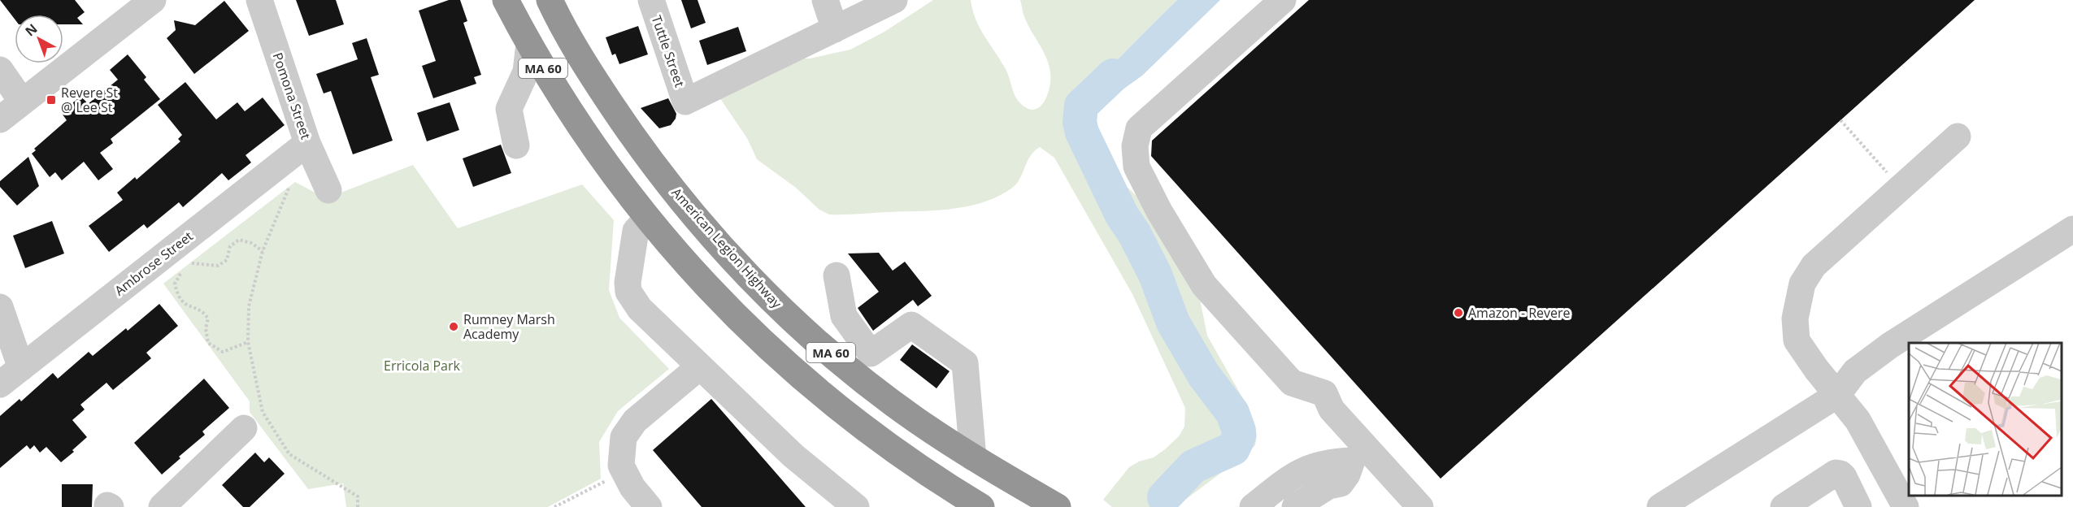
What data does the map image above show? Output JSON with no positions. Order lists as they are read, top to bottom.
{
  "streets": {
    "highway": ["MA 60", "American Legion Highway"],
    "street": ["Tuttle Street", "Pomona Street", "Ambrose Street"]
  },
  "crossings": [
    ["Pomona Street", "Ambrose Street"]
  ],
  "parks": ["Erricola Park"],
  "places": {
    "transit": ["Revere St @ Lee St"],
    "other": ["Amazon - Revere", "Rumney Marsh Academy"]
  },
  "north": "top left"
}
